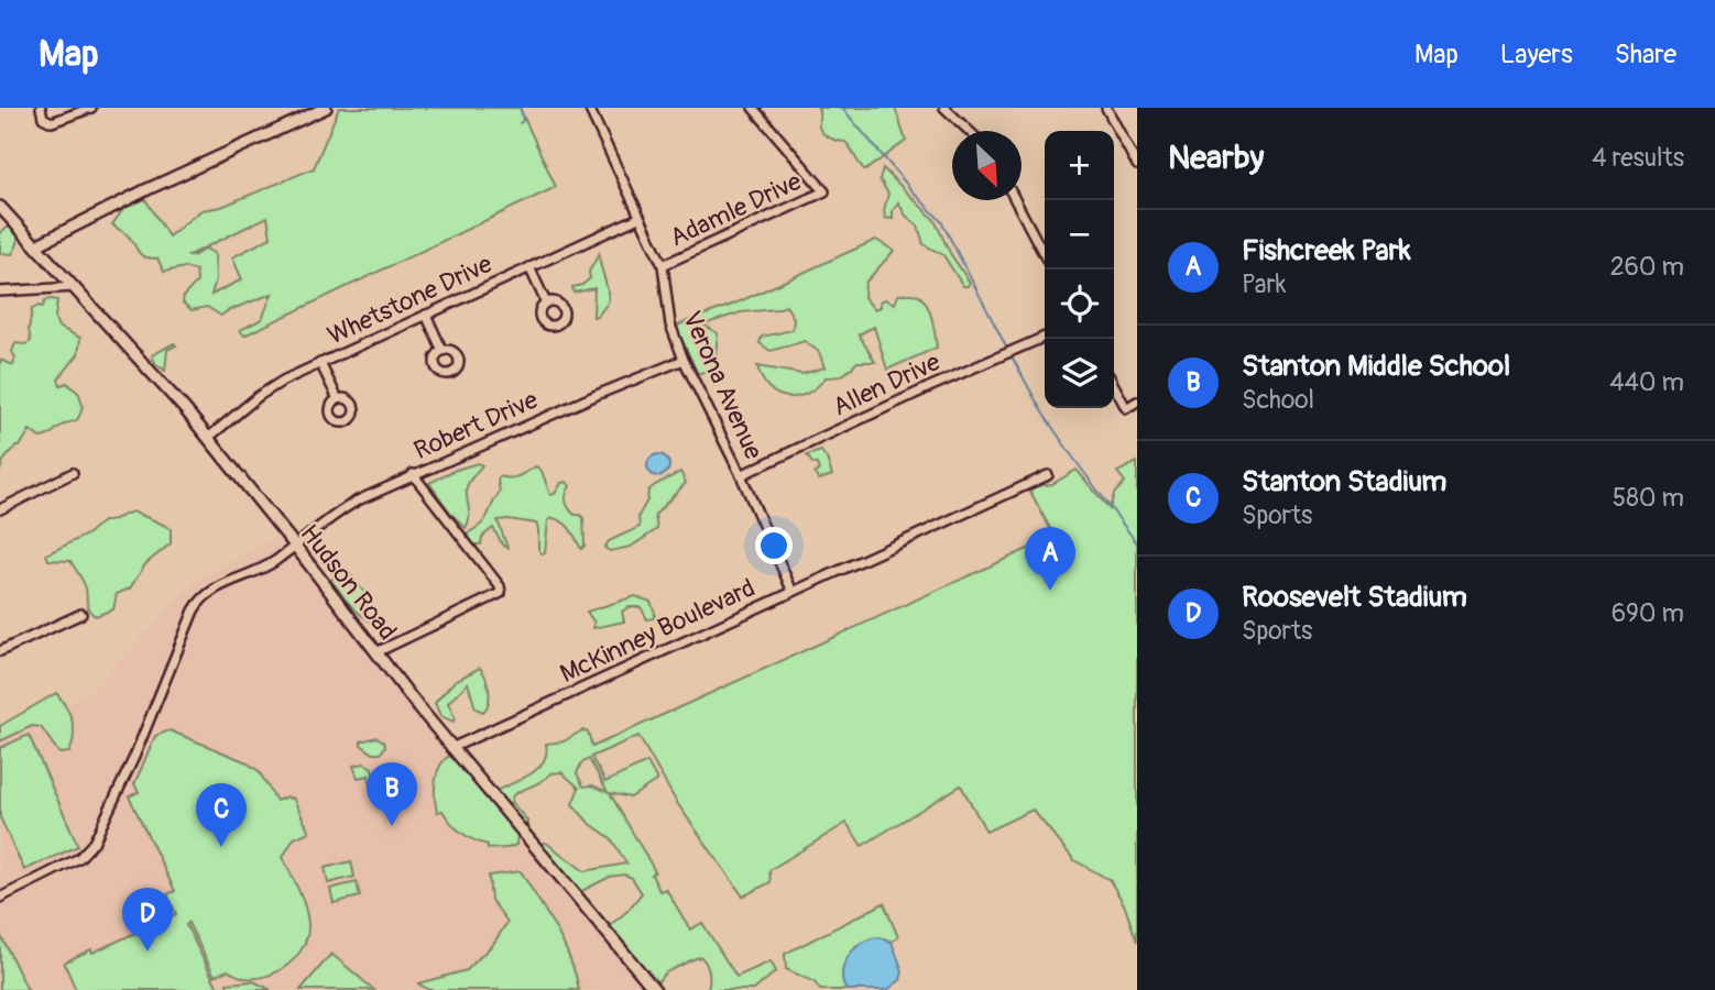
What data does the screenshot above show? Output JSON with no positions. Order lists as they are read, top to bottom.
{
  "streets": {
    "street": [
      "Adamle Drive",
      "Whetstone Drive",
      "Allen Drive",
      "Verona Avenue",
      "Robert Drive",
      "Hudson Road",
      "McKinney Boulevard"
    ]
  },
  "crossings": [
    ["Adamle Drive", "Verona Avenue"],
    ["Whetstone Drive", "Verona Avenue"],
    ["Whetstone Drive", "Hudson Road"],
    ["Allen Drive", "Verona Avenue"],
    ["Verona Avenue", "Robert Drive"],
    ["Verona Avenue", "McKinney Boulevard"],
    ["Robert Drive", "Hudson Road"],
    ["Hudson Road", "McKinney Boulevard"]
  ],
  "north": "bottom right",
  "page": {
    "header": "Map",
    "nav": ["Map", "Layers", "Share"],
    "heading": ["Nearby", "4 results"],
    "map_buttons": ["+", "−"],
    "list": [
      {
        "mark": "A",
        "name": "Fishcreek Park",
        "note": "Park",
        "value": "260 m"
      },
      {
        "mark": "B",
        "name": "Stanton Middle School",
        "note": "School",
        "value": "440 m"
      },
      {
        "mark": "C",
        "name": "Stanton Stadium",
        "note": "Sports",
        "value": "580 m"
      },
      {
        "mark": "D",
        "name": "Roosevelt Stadium",
        "note": "Sports",
        "value": "690 m"
      }
    ],
    "pins": [
      "A",
      "B",
      "C",
      "D"
    ]
  }
}
